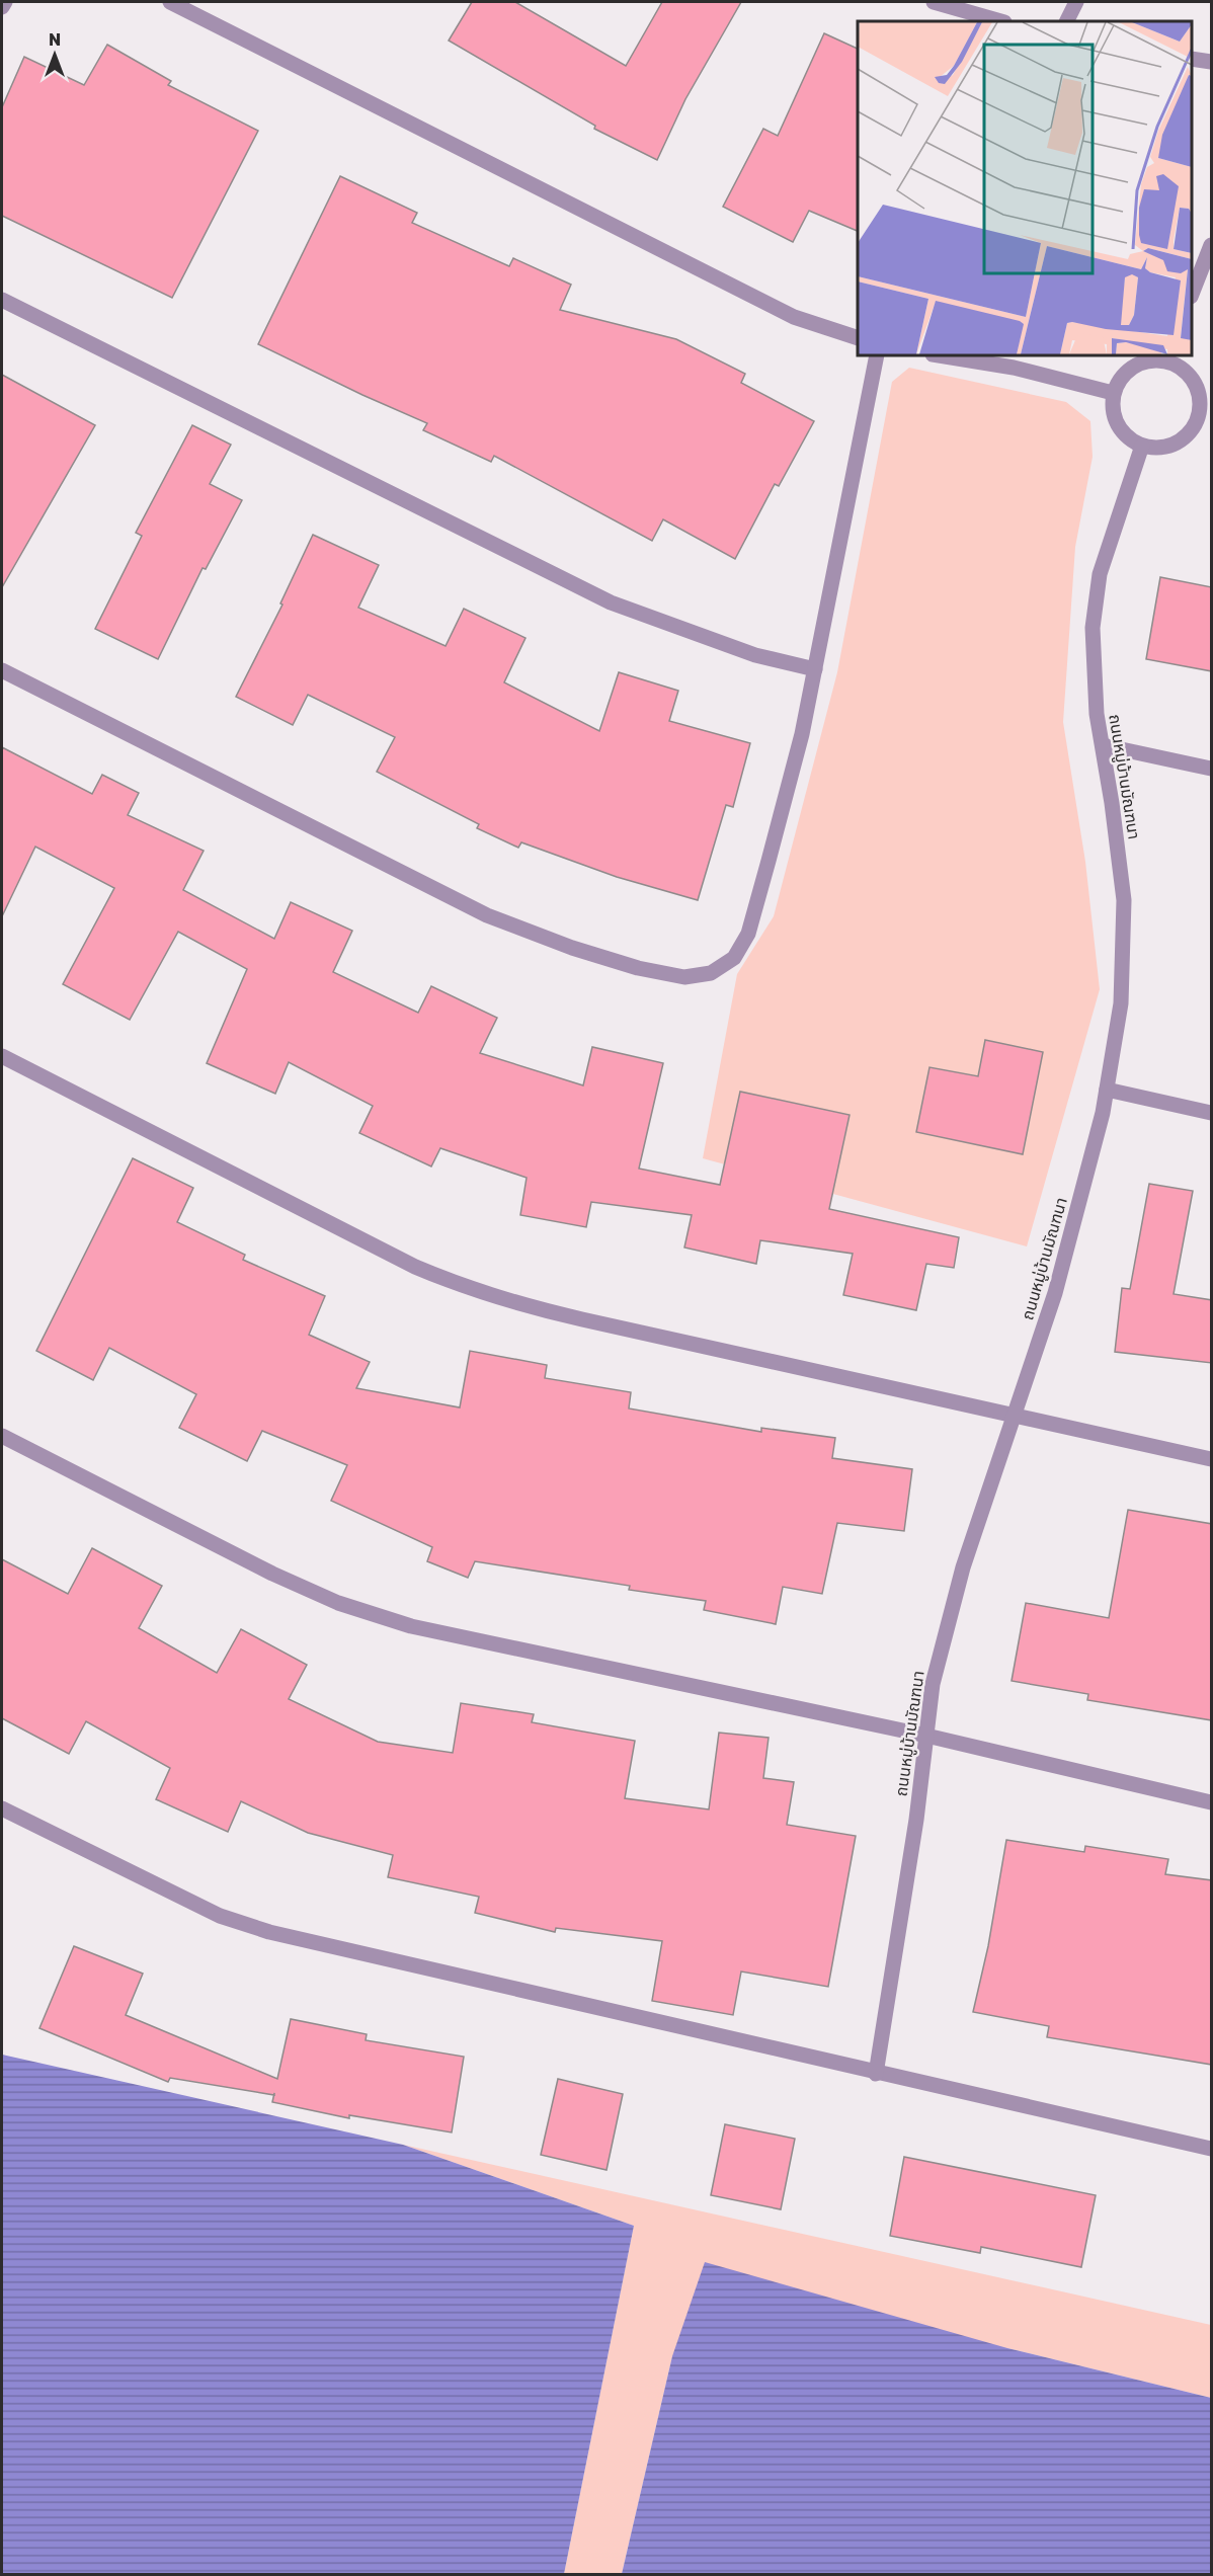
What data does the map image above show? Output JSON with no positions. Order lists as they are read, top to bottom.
{
  "streets": {
    "street": ["ถนนหมู่บ้านมัณฑนา"]
  },
  "north": "top"
}
